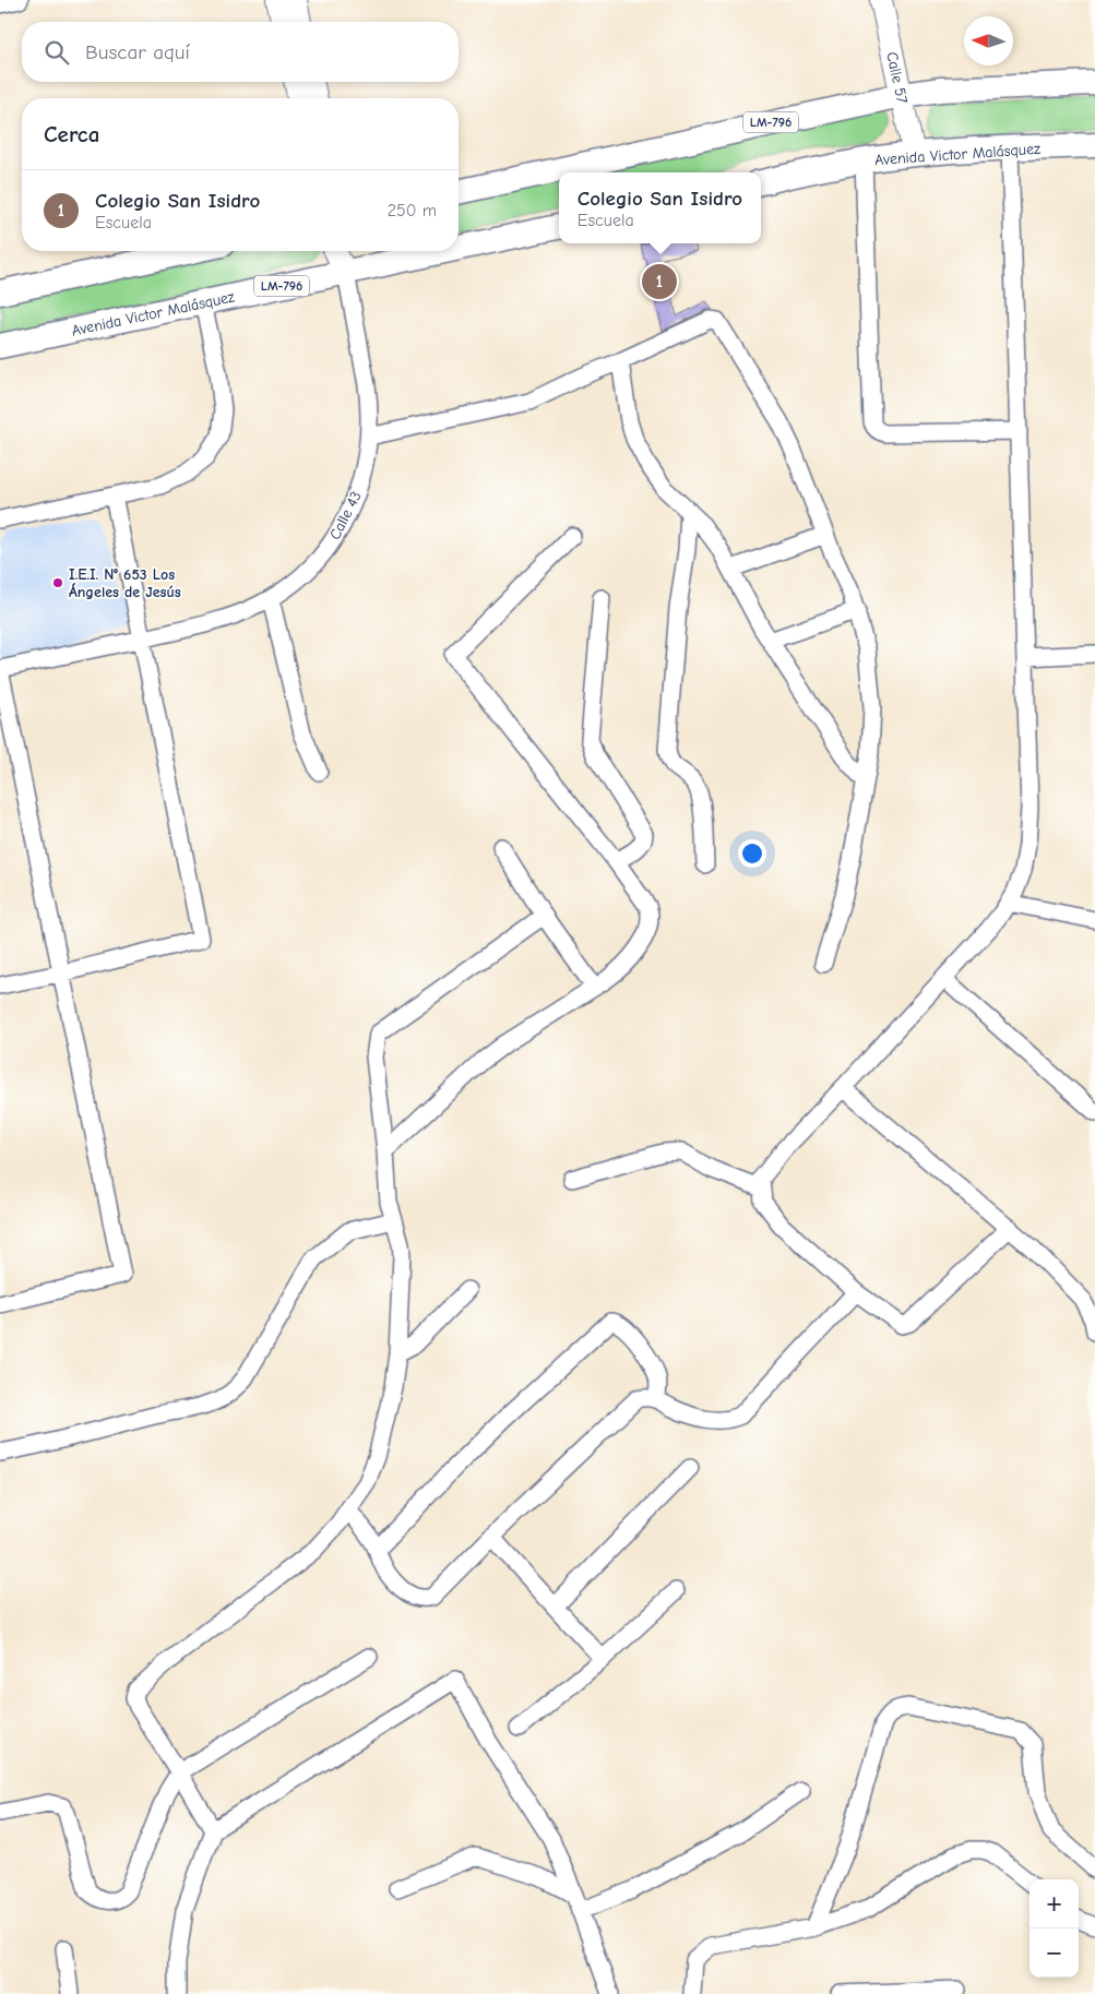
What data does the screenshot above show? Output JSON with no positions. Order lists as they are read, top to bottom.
{
  "streets": {
    "main road": ["LM-796", "Avenida Victor Malásquez"],
    "street": ["Calle 57", "Calle 43"]
  },
  "crossings": [
    ["Calle 57", "LM-796"],
    ["Calle 57", "Avenida Victor Malásquez"],
    ["Avenida Victor Malásquez", "Calle 43"]
  ],
  "places": ["I.E.I. N° 653 Los Ángeles de Jesús"],
  "north": "left",
  "page": {
    "search": "Buscar aquí",
    "heading": "Cerca",
    "list": [
      {
        "mark": "1",
        "name": "Colegio San Isidro",
        "note": "Escuela",
        "value": "250 m"
      }
    ],
    "popup": ["Colegio San Isidro", "Escuela"],
    "pins": "1",
    "map_buttons": ["+", "−"]
  }
}
